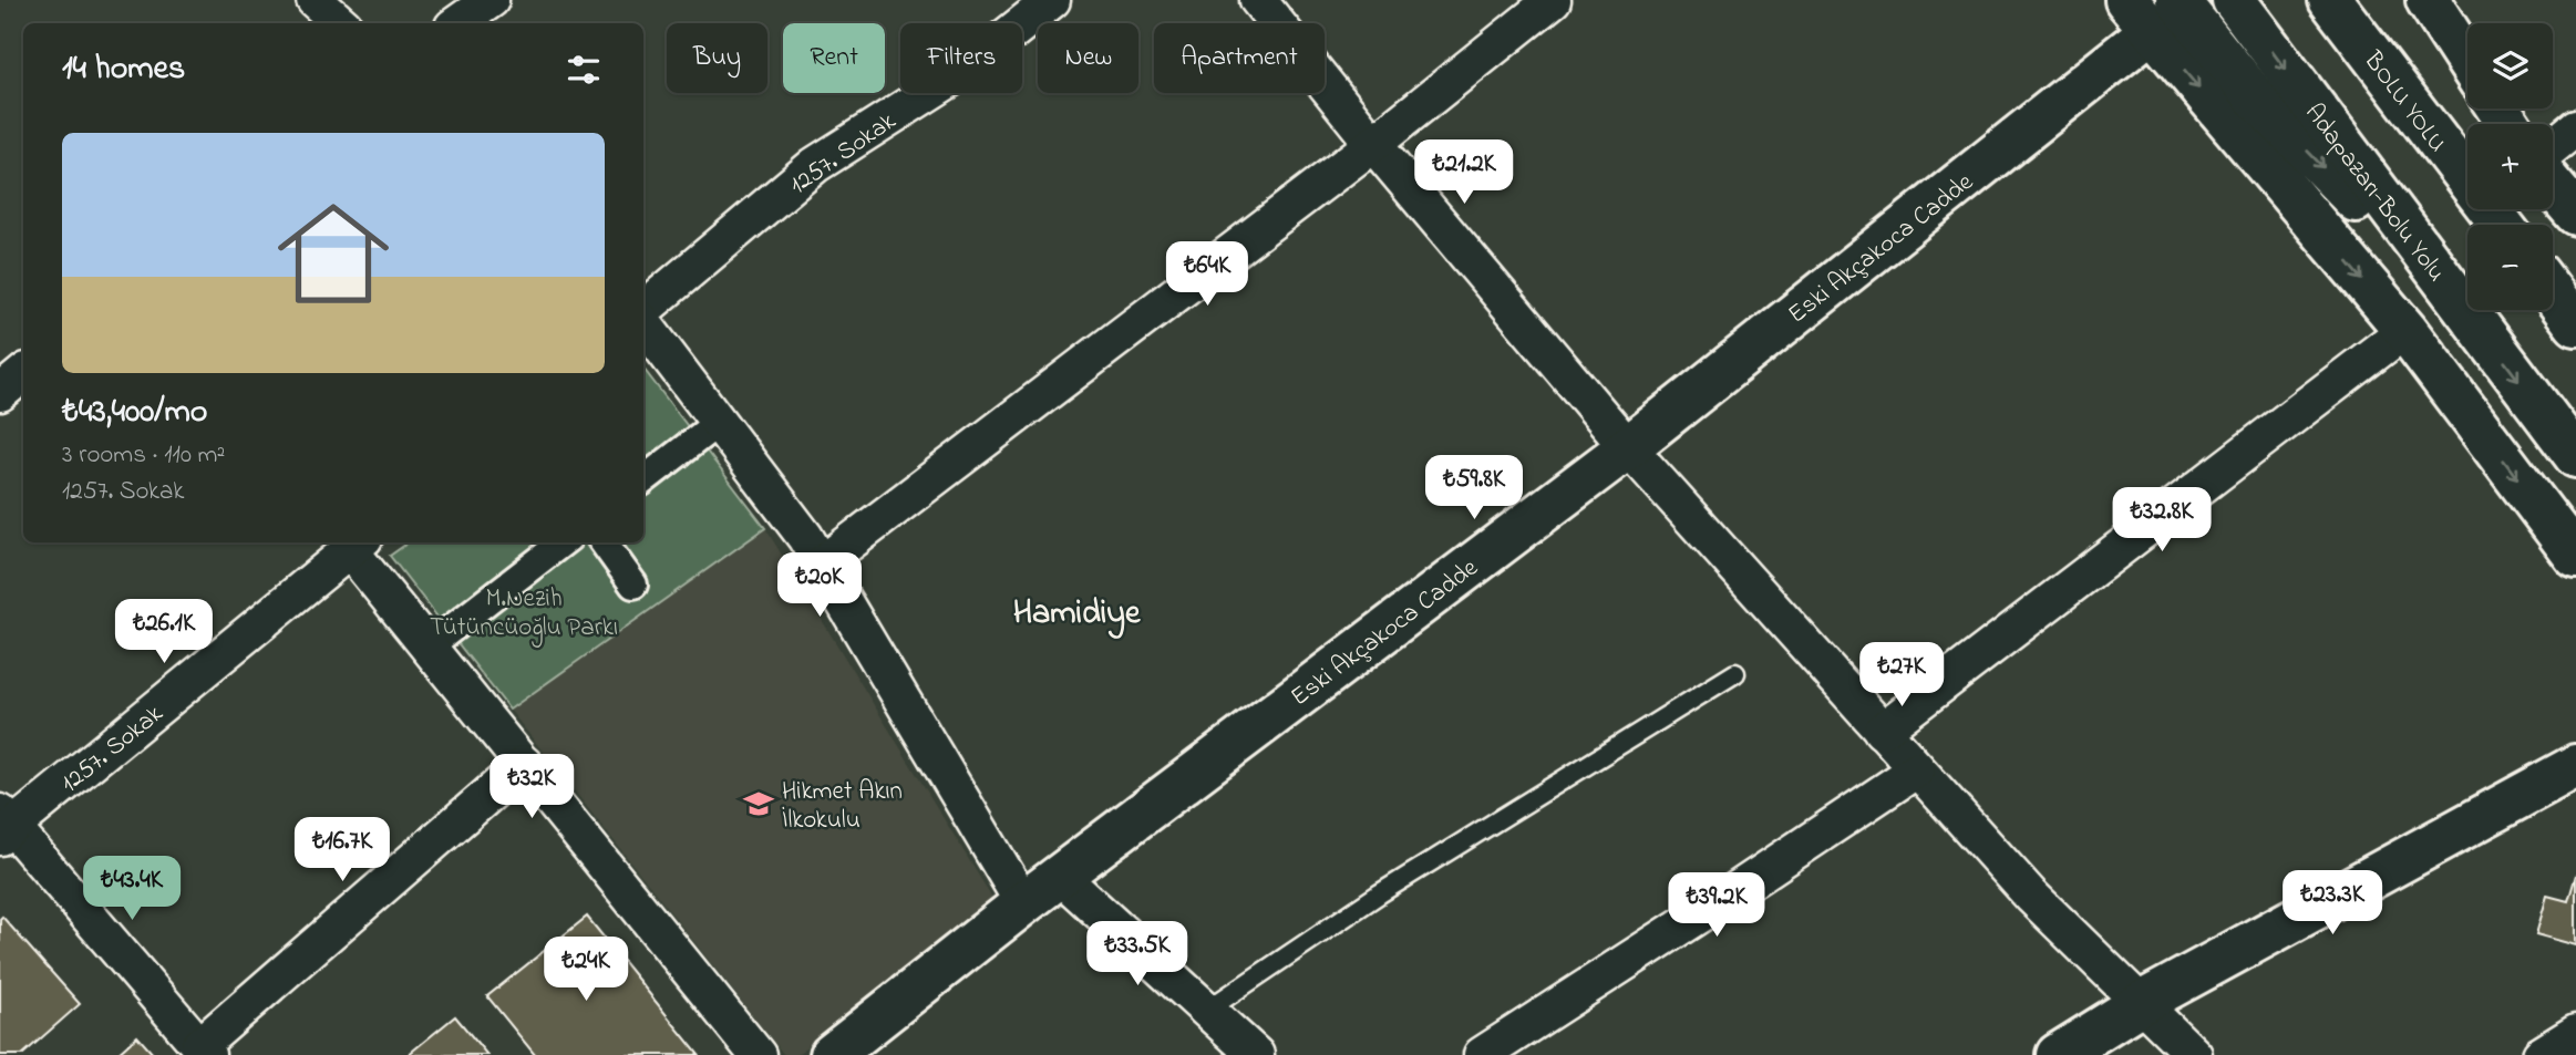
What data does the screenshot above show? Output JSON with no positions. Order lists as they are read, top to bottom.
{
  "streets": {
    "main road": ["BOLU YOLU", "Adapazarı-Bolu Yolu", "Eski Akçakoca Cadde"],
    "street": ["1257. Sokak"]
  },
  "districts": ["Hamidiye"],
  "parks": ["M.Nezih Tütüncüoğlu Parkı"],
  "places": {
    "school or university": ["Hikmet Akın İlkokulu"]
  },
  "page": {
    "map_buttons": ["+", "−"],
    "chip": [
      "Buy",
      "Rent",
      "Filters",
      "New",
      "Apartment"
    ],
    "heading": "14 homes",
    "list": [
      {
        "name": "₺43,400/mo",
        "note": "3 rooms · 110 m² · 1257. Sokak"
      }
    ],
    "price": [
      "₺21.2K",
      "₺64K",
      "₺59.8K",
      "₺32.8K",
      "₺20K",
      "₺26.1K",
      "₺27K",
      "₺32K",
      "₺16.7K",
      "₺43.4K",
      "₺23.3K",
      "₺39.2K",
      "₺33.5K",
      "₺24K"
    ]
  }
}
